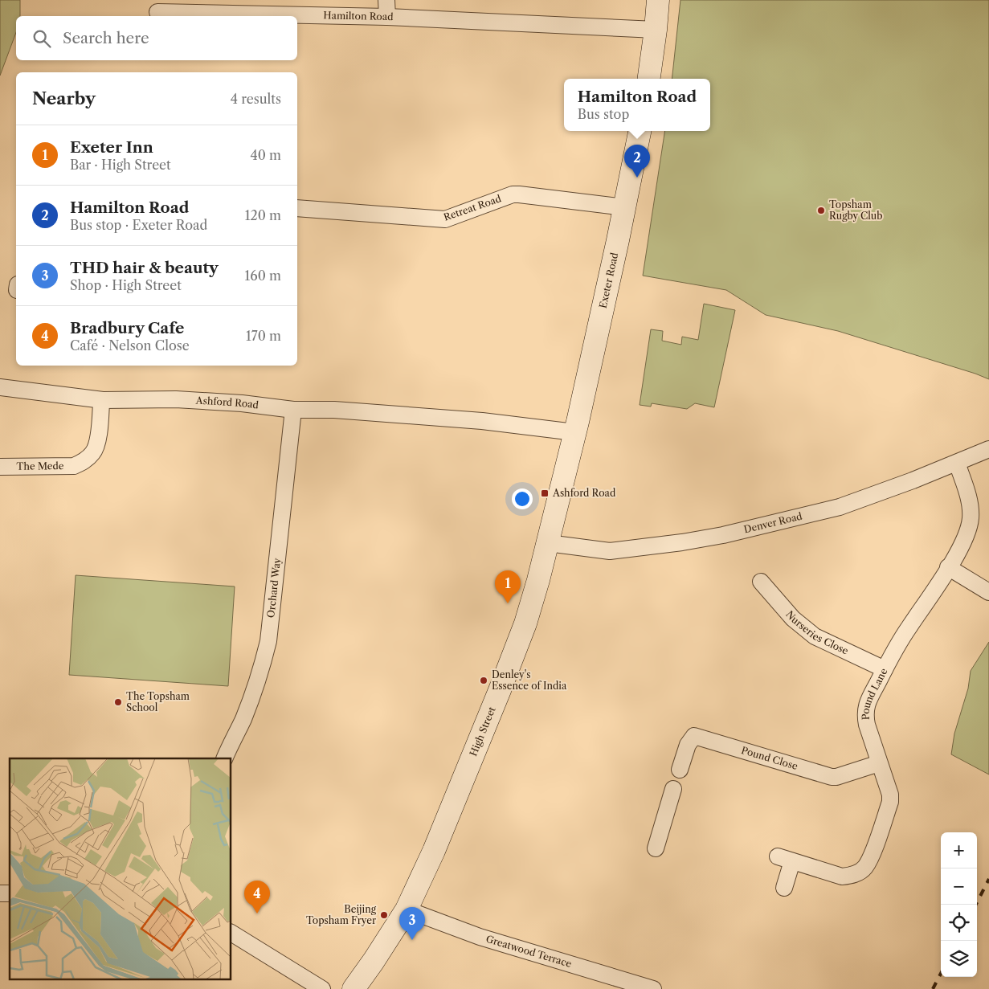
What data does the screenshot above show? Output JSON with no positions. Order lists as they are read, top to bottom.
{
  "streets": {
    "street": [
      "Hamilton Road",
      "Retreat Road",
      "Exeter Road",
      "Ashford Road",
      "The Mede",
      "Denver Road",
      "Orchard Way",
      "Nurseries Close",
      "Pound Lane",
      "High Street",
      "Pound Close",
      "Greatwood Terrace"
    ]
  },
  "crossings": [
    ["Retreat Road", "Exeter Road"],
    ["Exeter Road", "Ashford Road"],
    ["Exeter Road", "High Street"],
    ["Ashford Road", "The Mede"],
    ["Ashford Road", "Orchard Way"],
    ["Ashford Road", "High Street"],
    ["Denver Road", "Pound Lane"],
    ["Denver Road", "High Street"],
    ["Nurseries Close", "Pound Lane"],
    ["Pound Lane", "Pound Close"],
    ["High Street", "Greatwood Terrace"]
  ],
  "places": {
    "other": [
      "Topsham Rugby Club",
      "Denley's Essence of India",
      "The Topsham School",
      "Beijing Topsham Fryer"
    ],
    "transit": ["Ashford Road"]
  },
  "page": {
    "search": "Search here",
    "heading": ["Nearby", "4 results"],
    "popup": ["Hamilton Road", "Bus stop"],
    "list": [
      {
        "mark": "1",
        "name": "Exeter Inn",
        "note": "Bar · High Street",
        "value": "40 m"
      },
      {
        "mark": "2",
        "name": "Hamilton Road",
        "note": "Bus stop · Exeter Road",
        "value": "120 m"
      },
      {
        "mark": "3",
        "name": "THD hair & beauty",
        "note": "Shop · High Street",
        "value": "160 m"
      },
      {
        "mark": "4",
        "name": "Bradbury Cafe",
        "note": "Café · Nelson Close",
        "value": "170 m"
      }
    ],
    "pins": [
      "2",
      "1",
      "4",
      "3"
    ],
    "map_buttons": ["+", "−"]
  }
}
